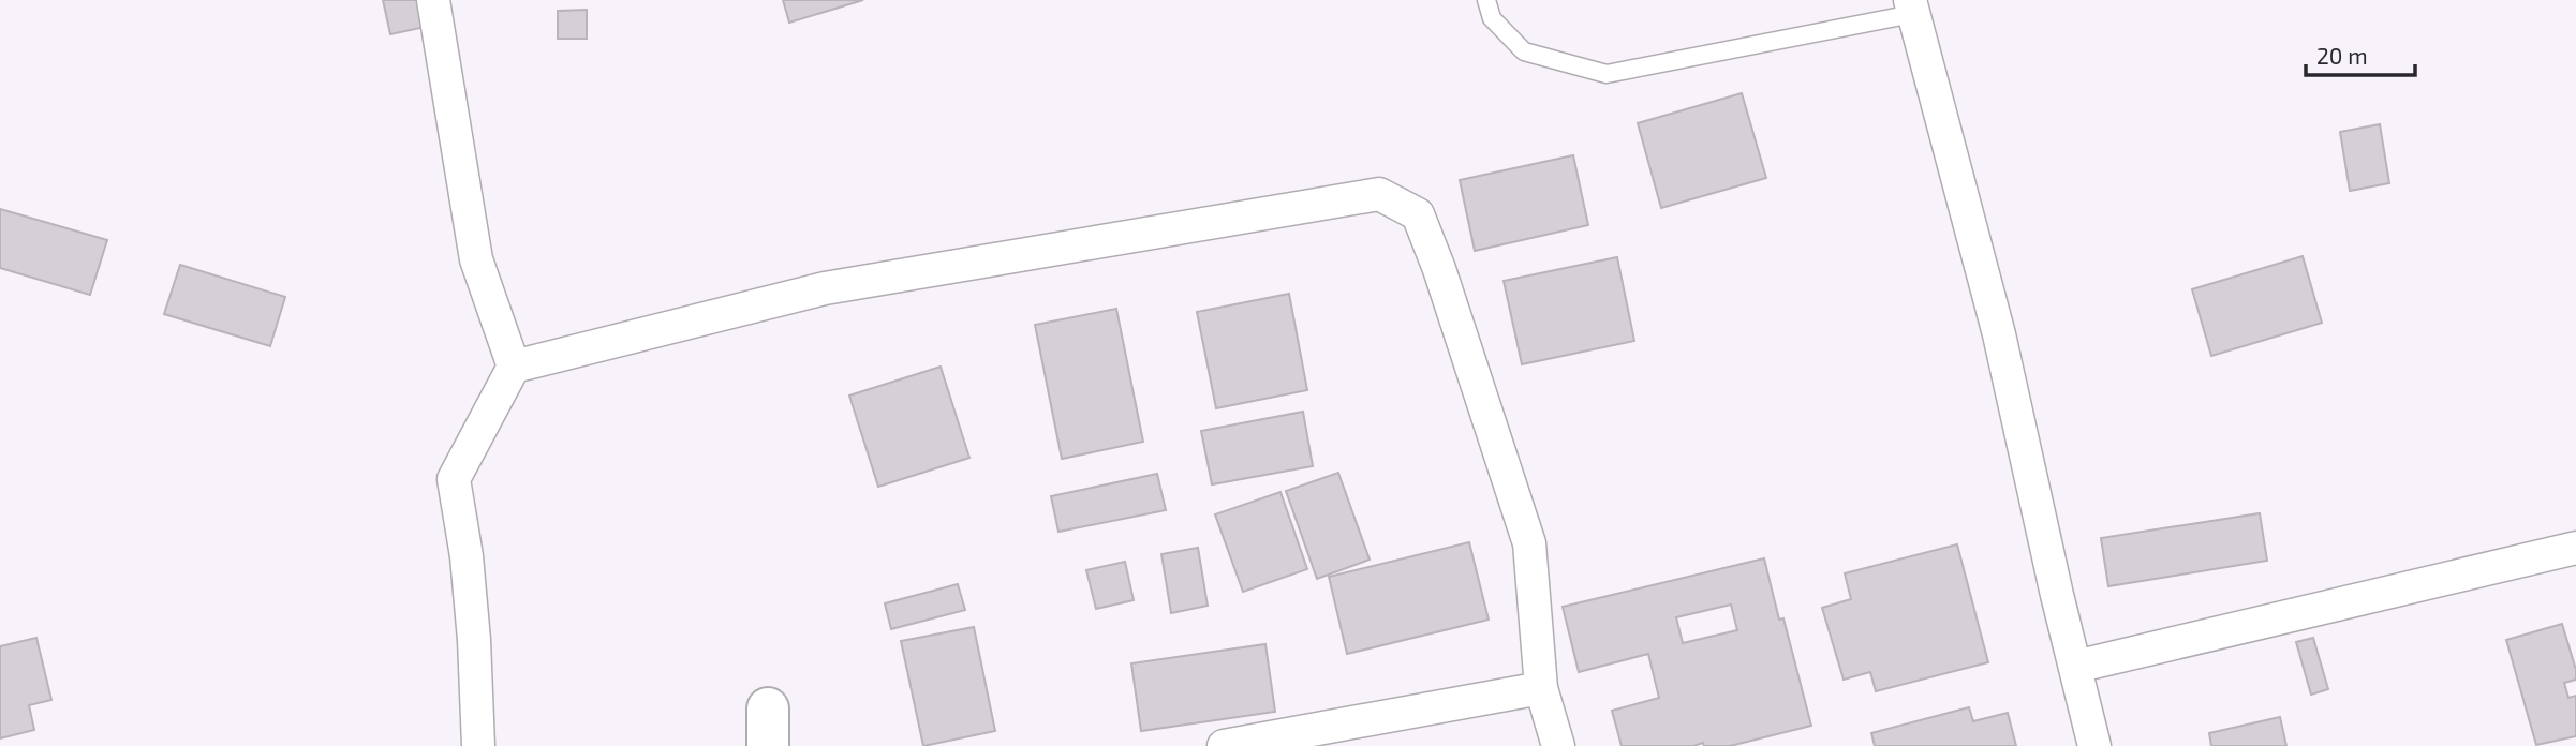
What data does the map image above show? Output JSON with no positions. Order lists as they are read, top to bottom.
{
  "scale_bar": "20 m"
}
